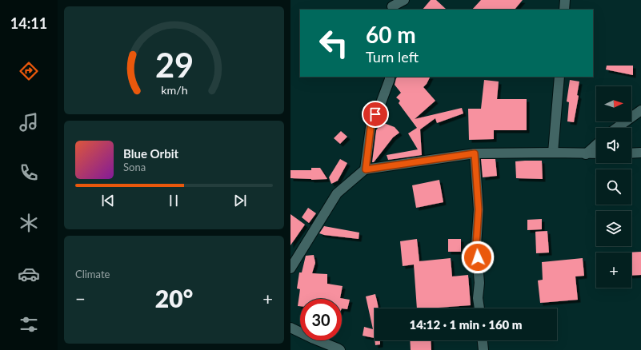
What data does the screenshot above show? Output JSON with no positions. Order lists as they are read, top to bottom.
{
  "north": "right",
  "page": {
    "tabs": "14:11",
    "turn": ["60 m", "Turn left"],
    "map_buttons": "+",
    "song": ["Blue Orbit", "Sona"],
    "tile": "Climate",
    "heat": ["−", "20°", "+"],
    "limit": "30",
    "trip": "14:12 · 1 min · 160 m",
    "gauge": ["29", "km/h"]
  }
}
